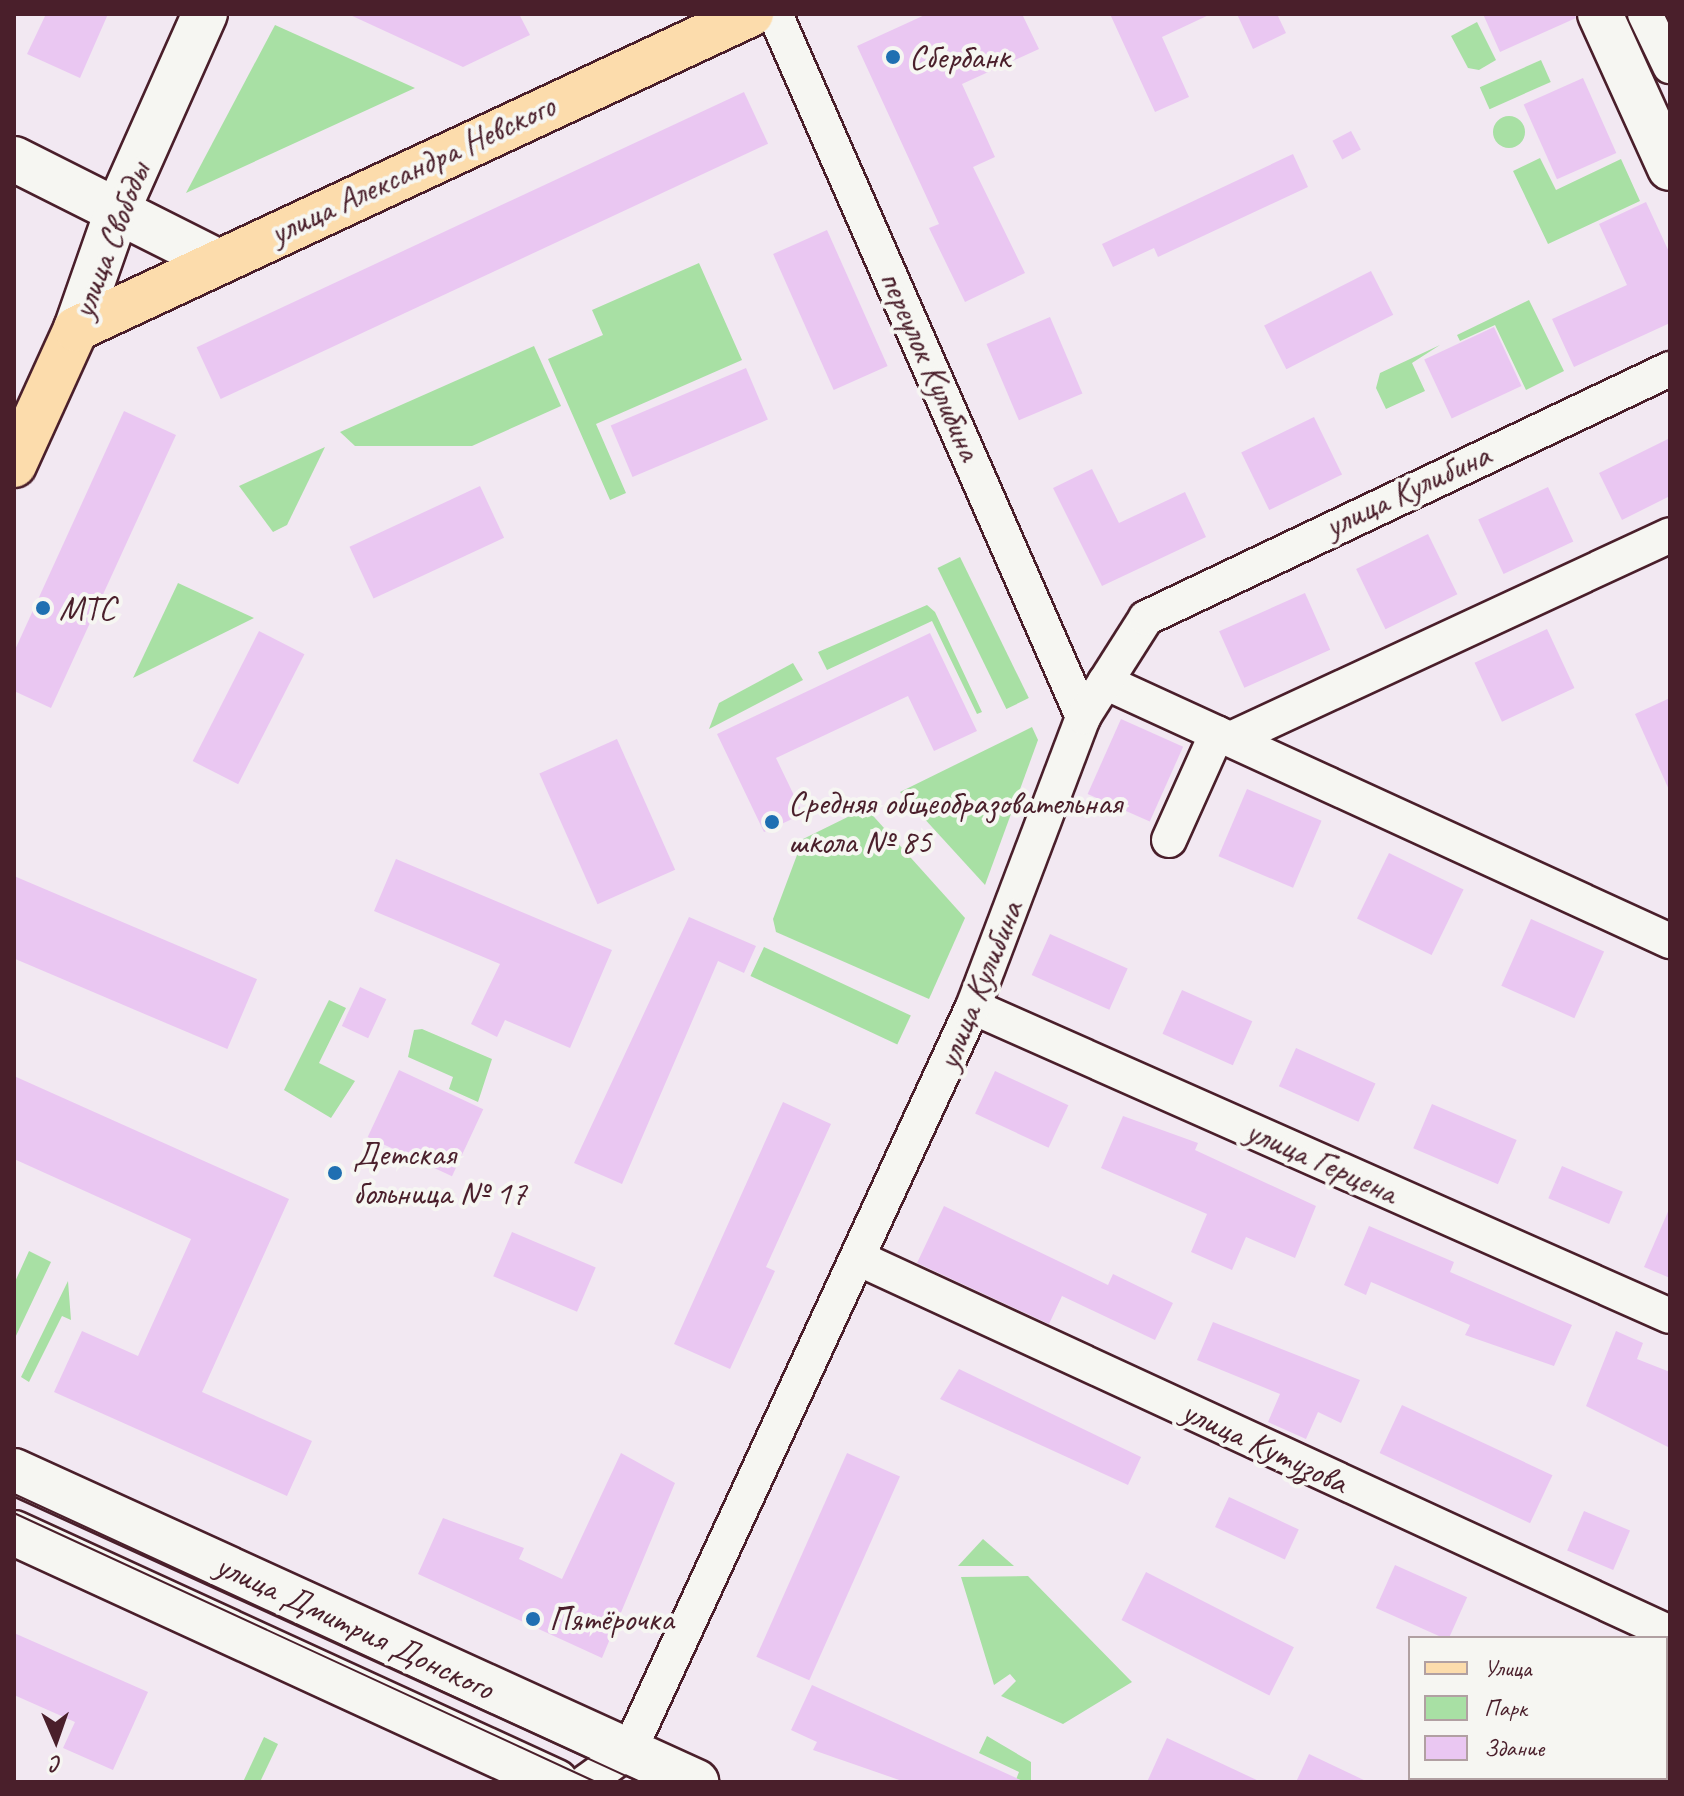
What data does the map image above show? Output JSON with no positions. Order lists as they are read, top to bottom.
{
  "streets": {
    "main road": ["улица Александра Невского", "улица Свободы"],
    "street": [
      "переулок Кулибина",
      "улица Кулибина",
      "улица Герцена",
      "улица Кутузова",
      "улица Дмитрия Донского"
    ]
  },
  "crossings": [
    ["улица Александра Невского", "улица Свободы"],
    ["переулок Кулибина", "улица Кулибина"],
    ["улица Кулибина", "улица Герцена"],
    ["улица Кулибина", "улица Кутузова"],
    ["улица Кулибина", "улица Дмитрия Донского"]
  ],
  "places": [
    "Сбербанк",
    "МТС",
    "Средняя общеобразовательная школа № 85",
    "Детская больница № 17",
    "Пятёрочка"
  ],
  "legend": ["Улица", "Парк", "Здание"],
  "north": "bottom"
}
